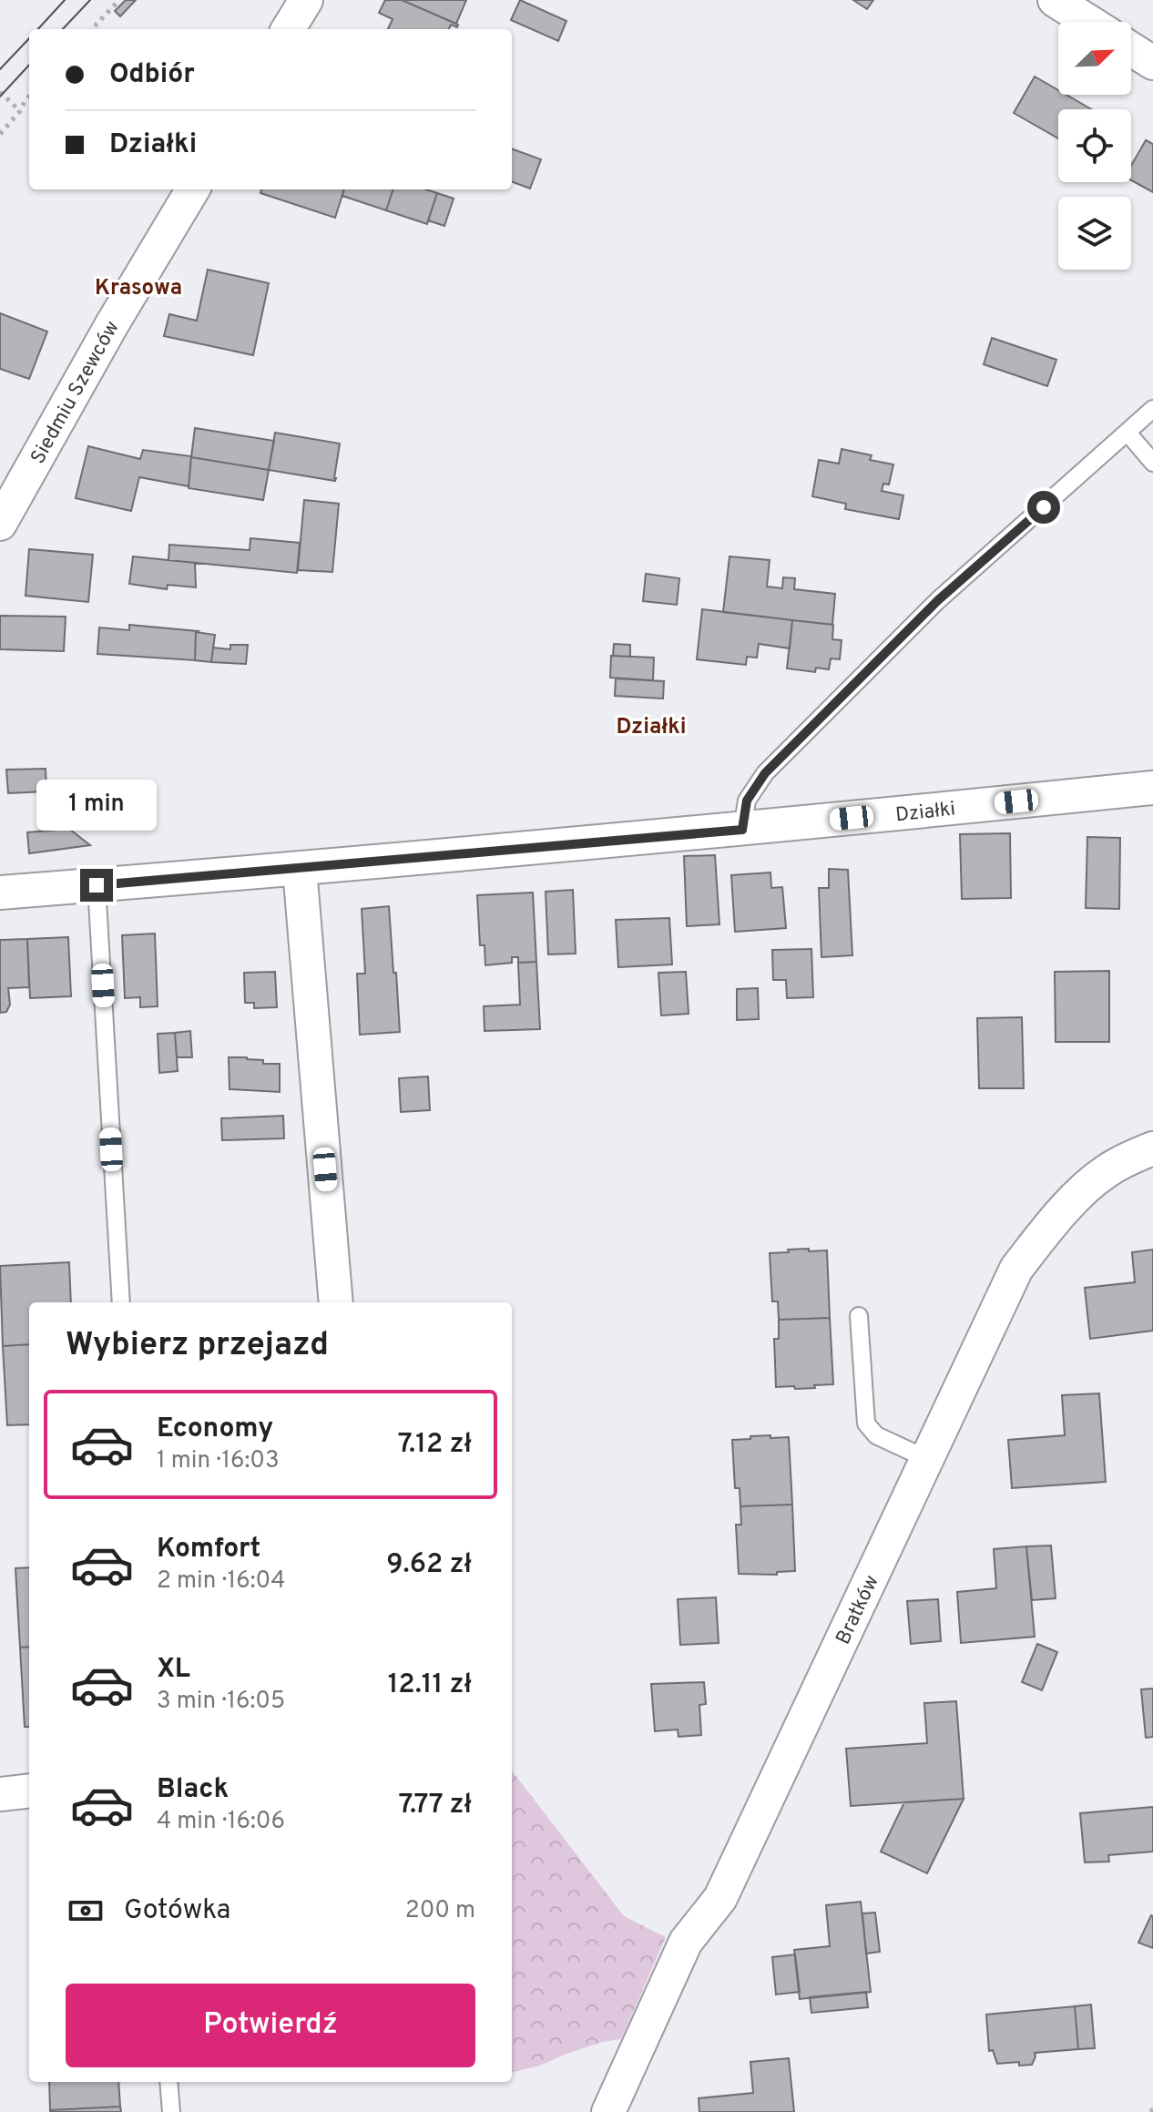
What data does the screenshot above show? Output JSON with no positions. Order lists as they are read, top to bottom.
{
  "streets": {
    "street": ["Siedmiu Szewców", "Działki", "Bratków"]
  },
  "districts": ["Krasowa", "Działki"],
  "north": "top right",
  "page": {
    "banner": ["Odbiór", "Działki"],
    "bubble": "1 min",
    "heading": "Wybierz przejazd",
    "list": [
      {
        "name": "Economy",
        "note": "1 min · 16:03",
        "value": "7.12 zł"
      },
      {
        "name": "Komfort",
        "note": "2 min · 16:04",
        "value": "9.62 zł"
      },
      {
        "name": "XL",
        "note": "3 min · 16:05",
        "value": "12.11 zł"
      },
      {
        "name": "Black",
        "note": "4 min · 16:06",
        "value": "7.77 zł"
      }
    ],
    "pay": ["Gotówka", "200 m"],
    "buttons": "Potwierdź"
  }
}
